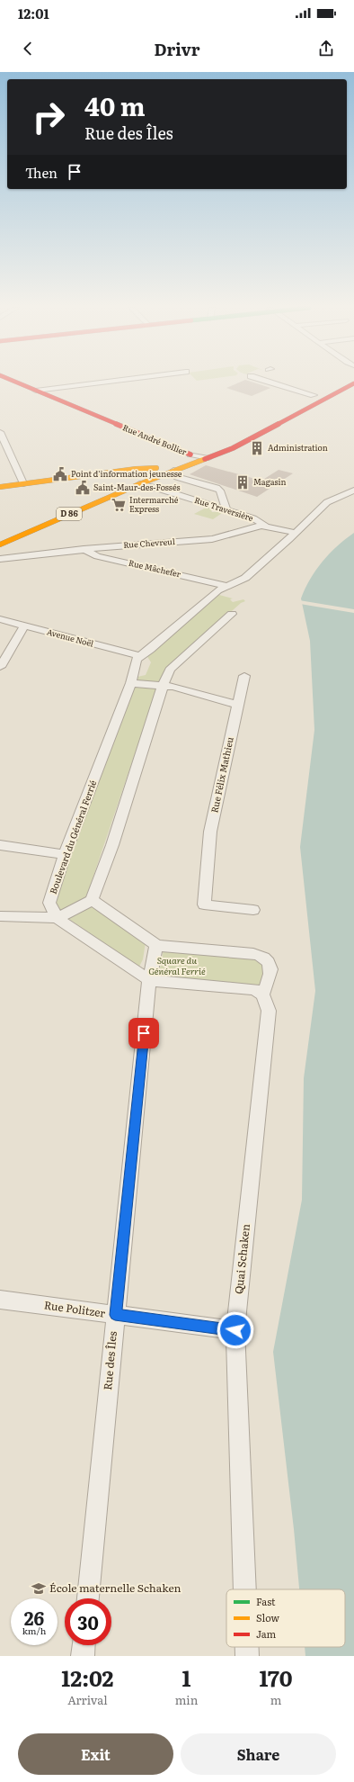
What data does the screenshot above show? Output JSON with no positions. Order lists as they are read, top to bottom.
{
  "streets": {
    "main road": ["Rue André Bollier", "D 86"],
    "street": [
      "Rue Traversière",
      "Rue Chevreul",
      "Rue Mâchefer",
      "Avenue Noël",
      "Rue Félix Mathieu",
      "Boulevard du Général Ferrié",
      "Quai Schaken",
      "Rue Politzer",
      "Rue des Îles"
    ]
  },
  "crossings": [
    ["Rue Traversière", "D 86"],
    ["Rue Traversière", "Rue Chevreul"],
    ["Rue Chevreul", "Rue Mâchefer"],
    ["Avenue Noël", "Boulevard du Général Ferrié"],
    ["Quai Schaken", "Rue Politzer"],
    ["Rue Politzer", "Rue des Îles"]
  ],
  "parks": ["Square du Général Ferrié"],
  "places": {
    "building": ["Administration", "Magasin"],
    "public building": ["Point d'information jeunesse", "Saint-Maur-des-Fossés"],
    "supermarket": ["Intermarché Express"],
    "school or university": ["École maternelle Schaken"]
  },
  "legend": ["Fast", "Slow", "Jam"],
  "page": {
    "status": "12:01",
    "header": "Drivr",
    "turn": ["40 m", "Rue des Îles"],
    "then": "Then",
    "speed": "26 km/h",
    "limit": "30",
    "eta": [
      "12:02",
      "Arrival",
      "1",
      "min",
      "170",
      "m"
    ],
    "buttons": ["Exit", "Share"]
  }
}
